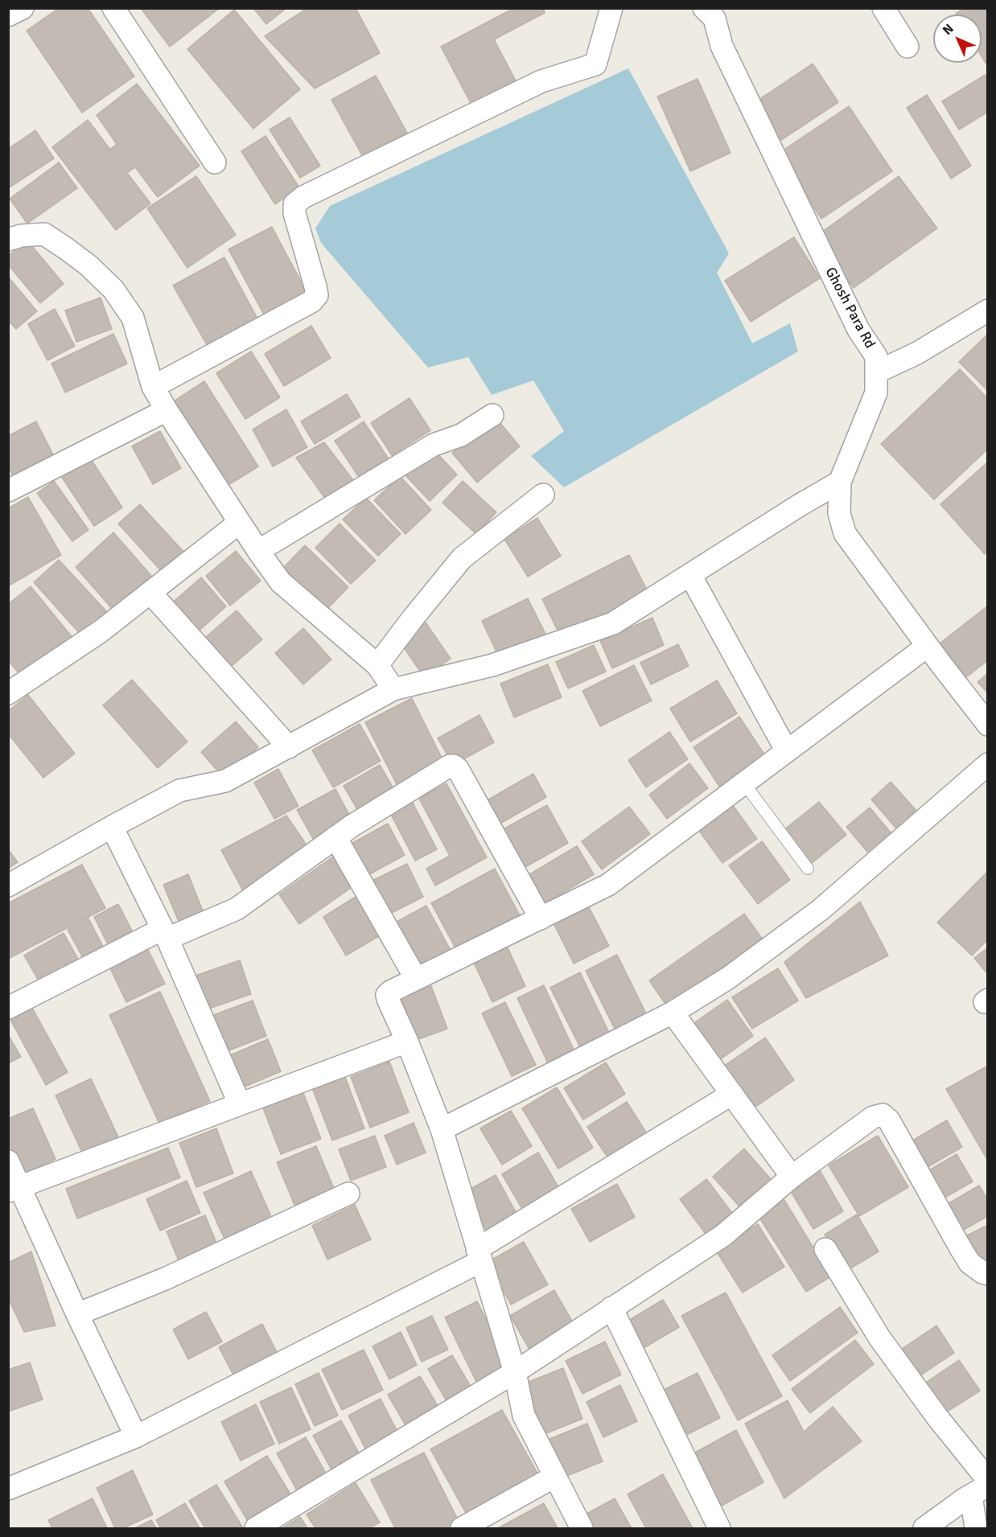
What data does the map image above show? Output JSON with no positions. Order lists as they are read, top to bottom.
{
  "streets": {
    "street": ["Ghosh Para Rd"]
  },
  "north": "top left"
}
